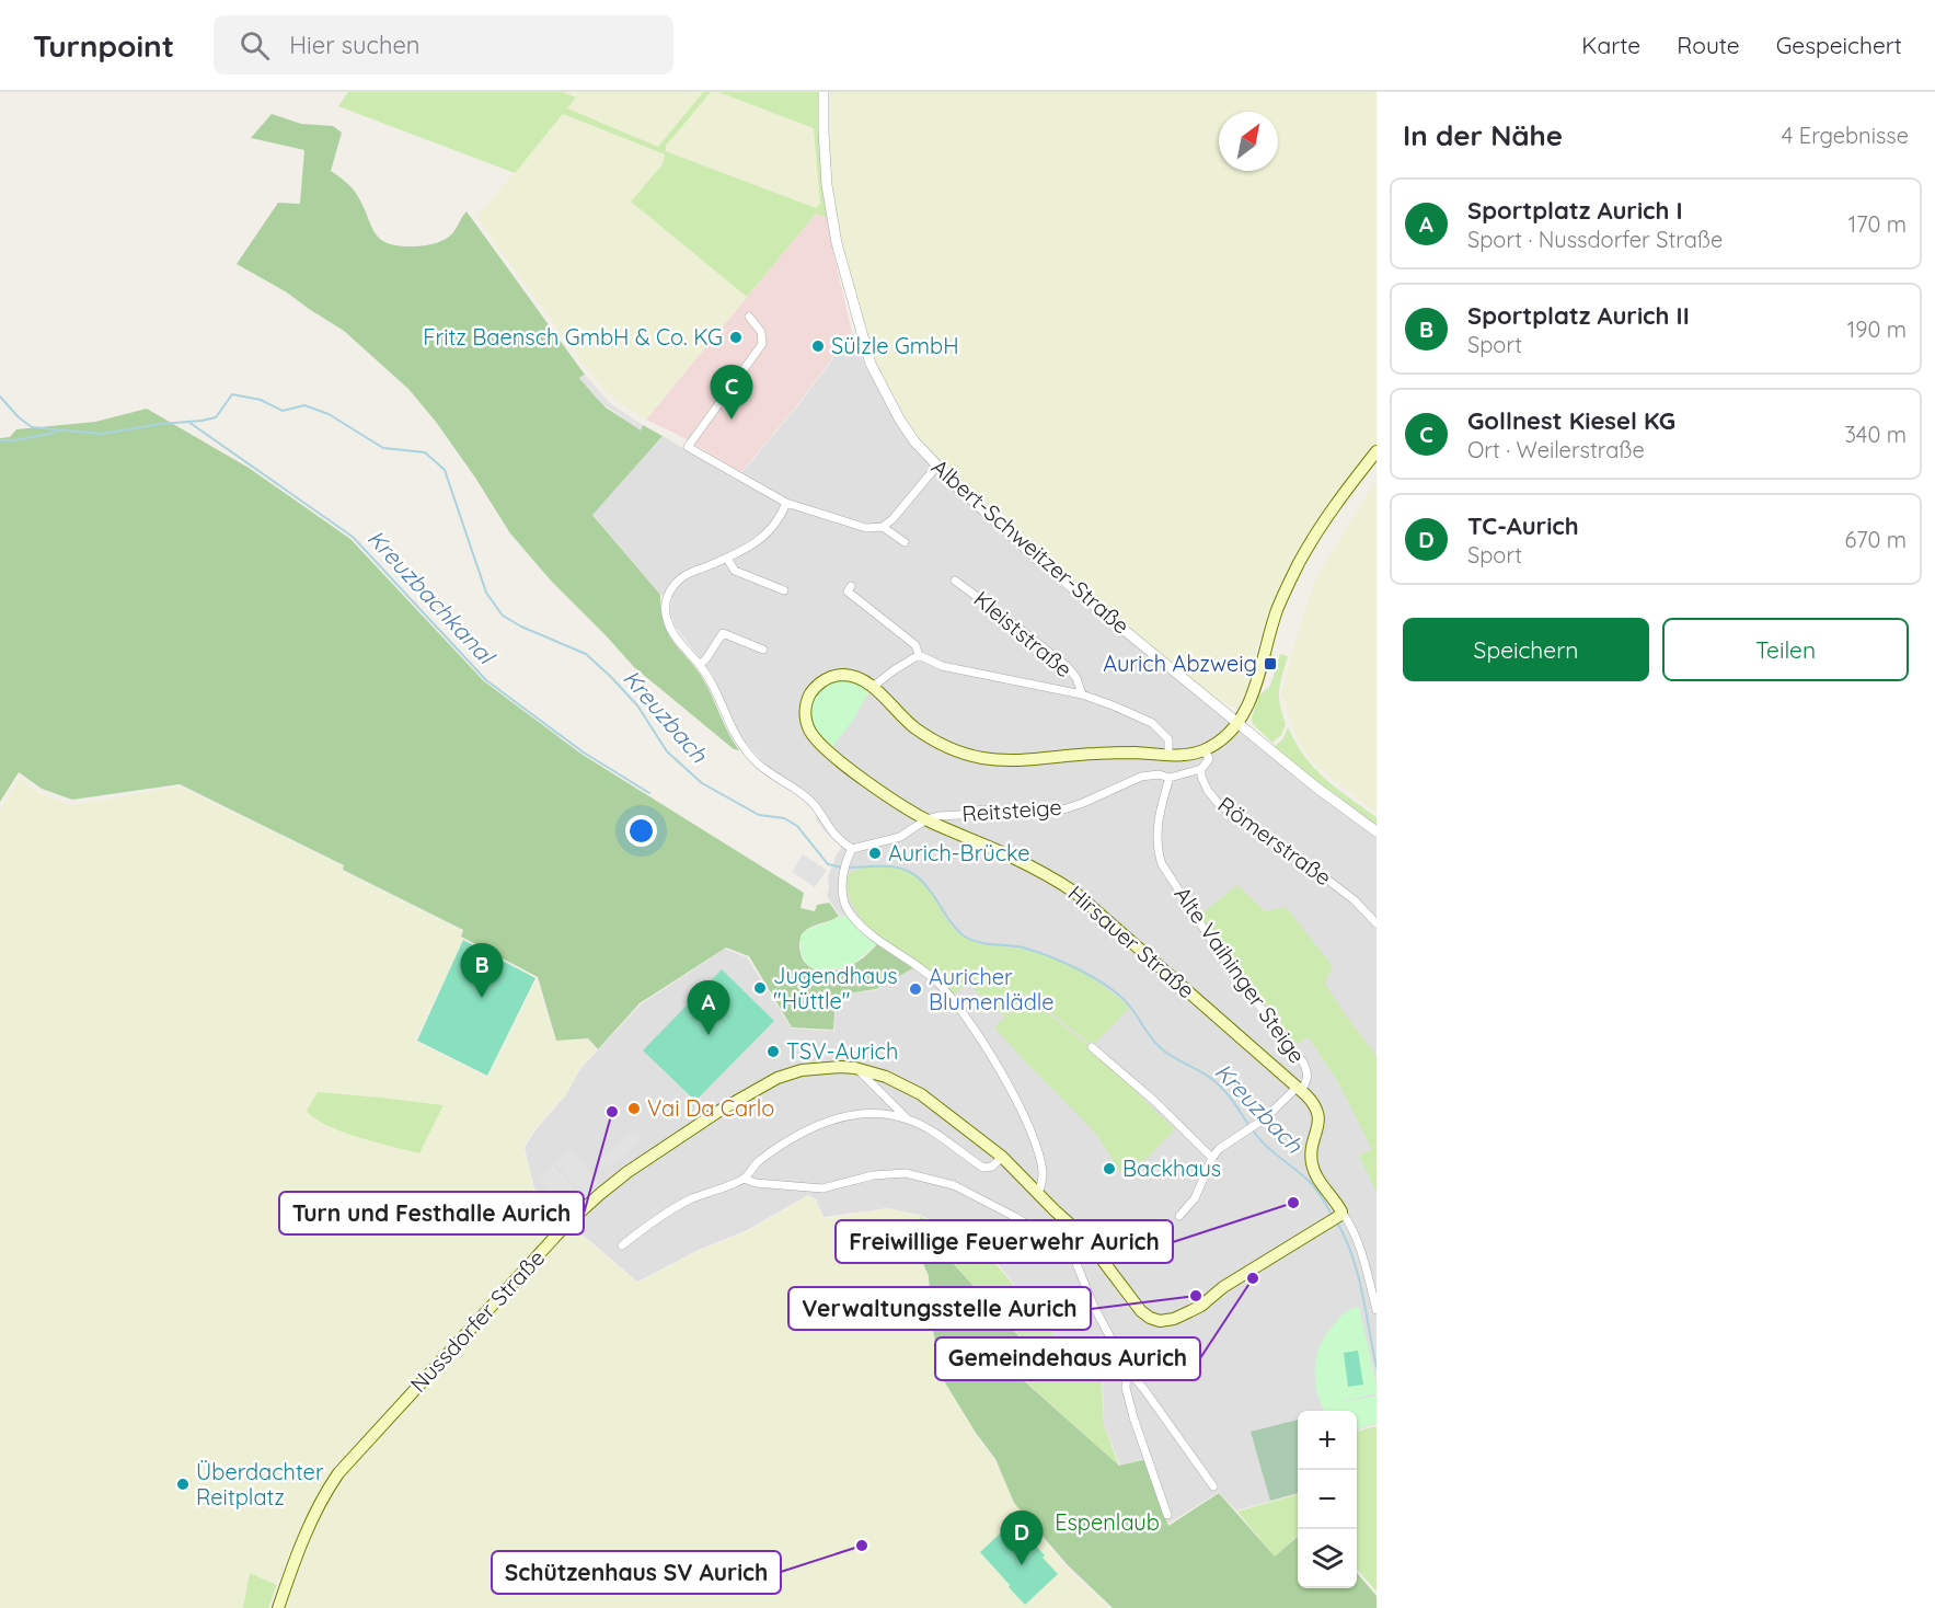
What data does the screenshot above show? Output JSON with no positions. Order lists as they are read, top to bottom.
{
  "streets": {
    "main road": ["Hirsauer Straße", "Nussdorfer Straße"],
    "street": [
      "Albert-Schweitzer-Straße",
      "Kleiststraße",
      "Reitsteige",
      "Römerstraße",
      "Alte Vaihinger Steige"
    ]
  },
  "crossings": [
    ["Albert-Schweitzer-Straße", "Hirsauer Straße"],
    ["Reitsteige", "Hirsauer Straße"],
    ["Reitsteige", "Alte Vaihinger Steige"],
    ["Hirsauer Straße", "Alte Vaihinger Steige"],
    ["Hirsauer Straße", "Nussdorfer Straße"]
  ],
  "water": ["Kreuzbachkanal", "Kreuzbach"],
  "parks": ["Espenlaub"],
  "places": {
    "other": [
      "Fritz Baensch GmbH & Co. KG",
      "Sülzle GmbH",
      "Aurich-Brücke",
      "Jugendhaus \"Hüttle\"",
      "Auricher Blumenlädle",
      "TSV-Aurich",
      "Vai Da Carlo",
      "Turn und Festhalle Aurich",
      "Backhaus",
      "Freiwillige Feuerwehr Aurich",
      "Gemeindehaus Aurich",
      "Verwaltungsstelle Aurich",
      "Überdachter Reitplatz",
      "Schützenhaus SV Aurich"
    ],
    "transit": ["Aurich Abzweig"]
  },
  "north": "top right",
  "page": {
    "header": "Turnpoint",
    "search": "Hier suchen",
    "nav": ["Karte", "Route", "Gespeichert"],
    "heading": ["In der Nähe", "4 Ergebnisse"],
    "list": [
      {
        "mark": "A",
        "name": "Sportplatz Aurich I",
        "note": "Sport · Nussdorfer Straße",
        "value": "170 m"
      },
      {
        "mark": "B",
        "name": "Sportplatz Aurich II",
        "note": "Sport",
        "value": "190 m"
      },
      {
        "mark": "C",
        "name": "Gollnest Kiesel KG",
        "note": "Ort · Weilerstraße",
        "value": "340 m"
      },
      {
        "mark": "D",
        "name": "TC-Aurich",
        "note": "Sport",
        "value": "670 m"
      }
    ],
    "pins": [
      "C",
      "B",
      "A",
      "D"
    ],
    "buttons": ["Speichern", "Teilen"],
    "map_buttons": ["+", "−"]
  }
}
